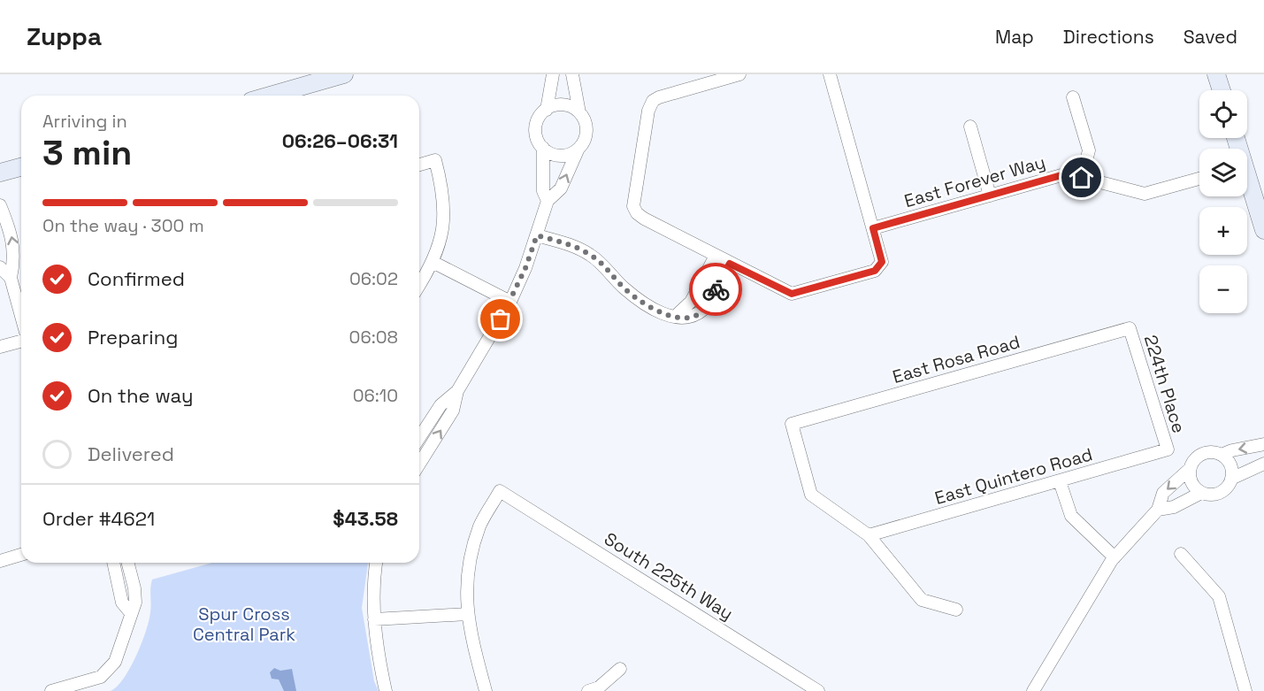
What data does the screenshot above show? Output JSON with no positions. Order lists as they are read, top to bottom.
{
  "streets": {
    "street": [
      "East Forever Way",
      "East Rosa Road",
      "224th Place",
      "East Quintero Road",
      "South 225th Way"
    ]
  },
  "crossings": [
    ["East Rosa Road", "224th Place"],
    ["East Rosa Road", "East Quintero Road"],
    ["224th Place", "East Quintero Road"]
  ],
  "parks": ["Spur Cross Central Park"],
  "page": {
    "header": "Zuppa",
    "nav": ["Map", "Directions", "Saved"],
    "map_buttons": ["+", "−"],
    "heading": ["3 min", "Arriving in", "06:26–06:31"],
    "panel": ["Order #4621", "$43.58"],
    "bar": "On the way · 300 m",
    "list": [
      ["Confirmed", "06:02"],
      ["Preparing", "06:08"],
      ["On the way", "06:10"],
      "Delivered"
    ]
  }
}
